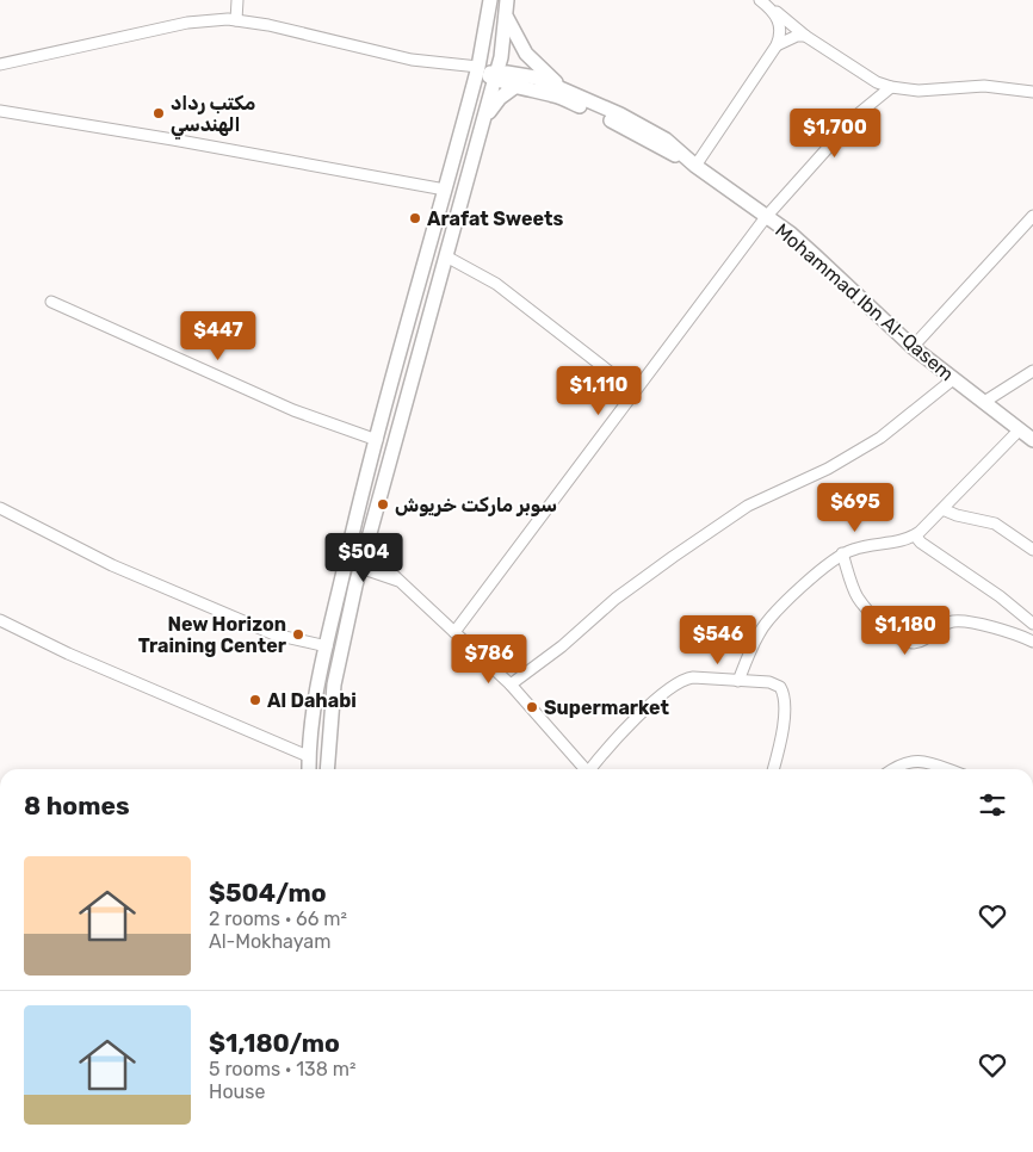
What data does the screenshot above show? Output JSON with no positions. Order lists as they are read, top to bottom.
{
  "streets": {
    "main road": ["Mohammad Ibn Al-Qasem"]
  },
  "places": [
    "مكتب رداد الهندسي",
    "Arafat Sweets",
    "سوبر ماركت خريوش",
    "New Horizon Training Center",
    "Al Dahabi",
    "Supermarket"
  ],
  "page": {
    "price": [
      "$1,700",
      "$447",
      "$1,110",
      "$695",
      "$504",
      "$1,180",
      "$546",
      "$786"
    ],
    "heading": "8 homes",
    "list": [
      {
        "name": "$504/mo",
        "note": "2 rooms · 66 m² · Al-Mokhayam"
      },
      {
        "name": "$1,180/mo",
        "note": "5 rooms · 138 m² · House"
      }
    ]
  }
}
